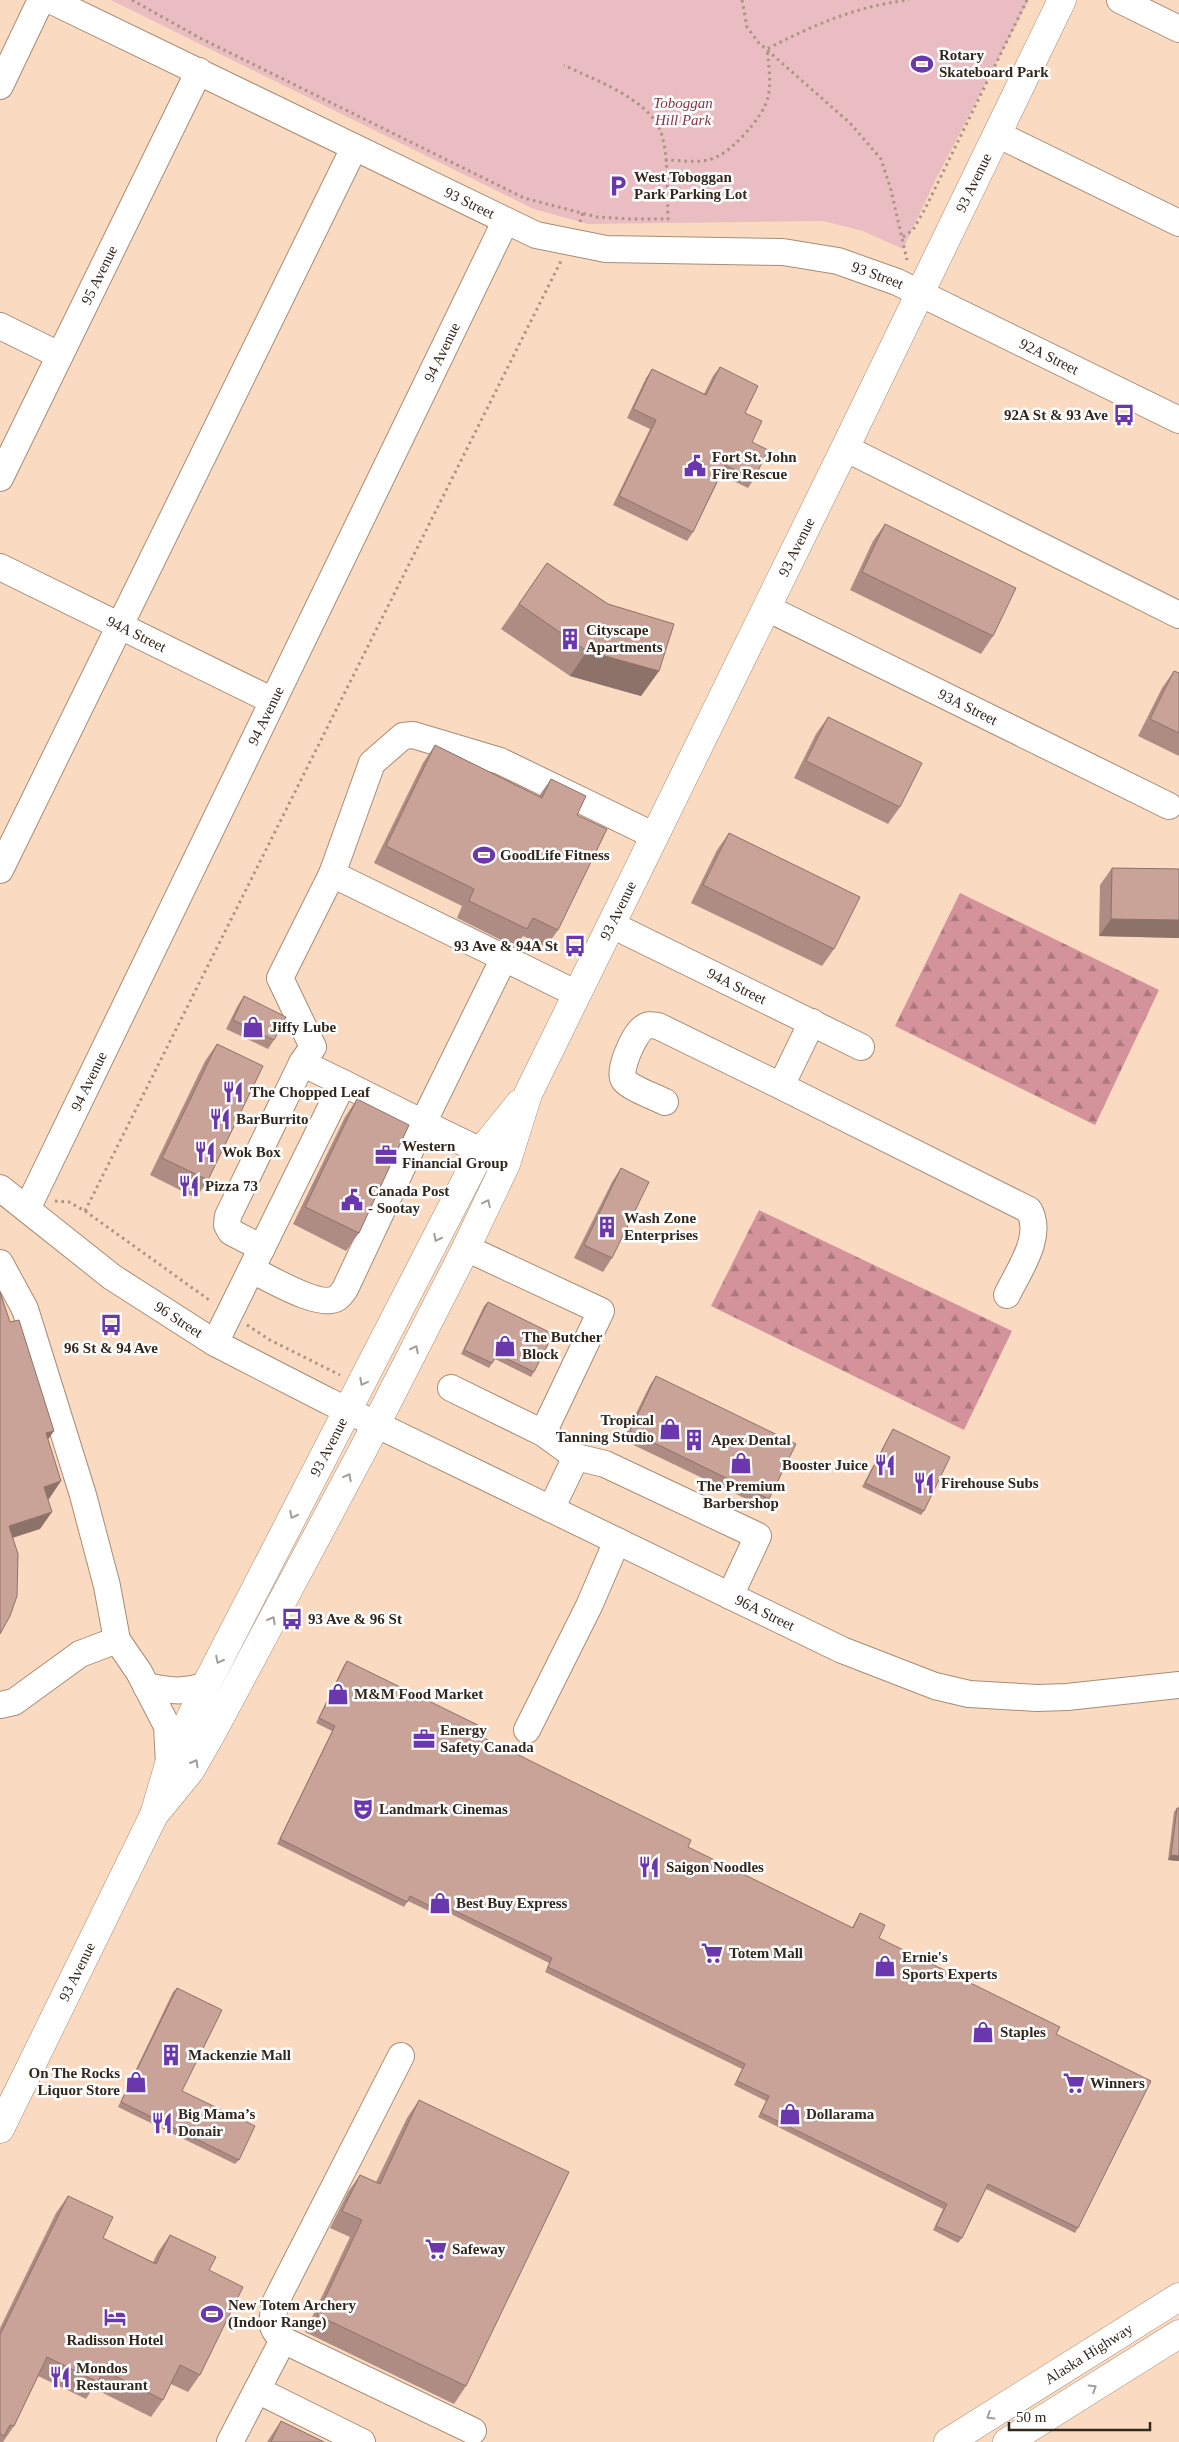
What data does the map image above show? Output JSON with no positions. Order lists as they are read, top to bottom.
{
  "streets": {
    "main road": ["93 Avenue", "Alaska Highway"],
    "street": [
      "93 Street",
      "95 Avenue",
      "94 Avenue",
      "92A Street",
      "94A Street",
      "93A Street",
      "96 Street",
      "96A Street"
    ]
  },
  "crossings": [
    ["93 Avenue", "93 Street"],
    ["93 Avenue", "92A Street"],
    ["93 Avenue", "94A Street"],
    ["93 Avenue", "93A Street"],
    ["93 Avenue", "96 Street"],
    ["93 Avenue", "96A Street"],
    ["93 Street", "95 Avenue"],
    ["93 Street", "94 Avenue"],
    ["93 Street", "92A Street"],
    ["94 Avenue", "94A Street"],
    ["94 Avenue", "96 Street"],
    ["96 Street", "96A Street"]
  ],
  "parks": ["Toboggan Hill Park"],
  "places": {
    "sports": ["Rotary Skateboard Park", "GoodLife Fitness", "New Totem Archery (Indoor Range)"],
    "parking": ["West Toboggan Park Parking Lot"],
    "bus stop": [
      "92A St & 93 Ave",
      "93 Ave & 94A St",
      "96 St & 94 Ave",
      "93 Ave & 96 St"
    ],
    "public building": ["Fort St. John Fire Rescue", "Canada Post - Sootay"],
    "building": [
      "Cityscape Apartments",
      "Wash Zone Enterprises",
      "Apex Dental",
      "Mackenzie Mall"
    ],
    "shop": [
      "Jiffy Lube",
      "The Butcher Block",
      "Tropical Tanning Studio",
      "The Premium Barbershop",
      "M&M Food Market",
      "Best Buy Express",
      "Ernie's Sports Experts",
      "Staples",
      "On The Rocks Liquor Store",
      "Dollarama"
    ],
    "restaurant": [
      "The Chopped Leaf",
      "BarBurrito",
      "Wok Box",
      "Pizza 73",
      "Booster Juice",
      "Firehouse Subs",
      "Saigon Noodles",
      "Big Mama’s Donair",
      "Mondos Restaurant"
    ],
    "office": ["Western Financial Group", "Energy Safety Canada"],
    "theatre": ["Landmark Cinemas"],
    "supermarket": ["Totem Mall", "Winners", "Safeway"],
    "hotel": ["Radisson Hotel"]
  },
  "scale_bar": "50 m"
}
